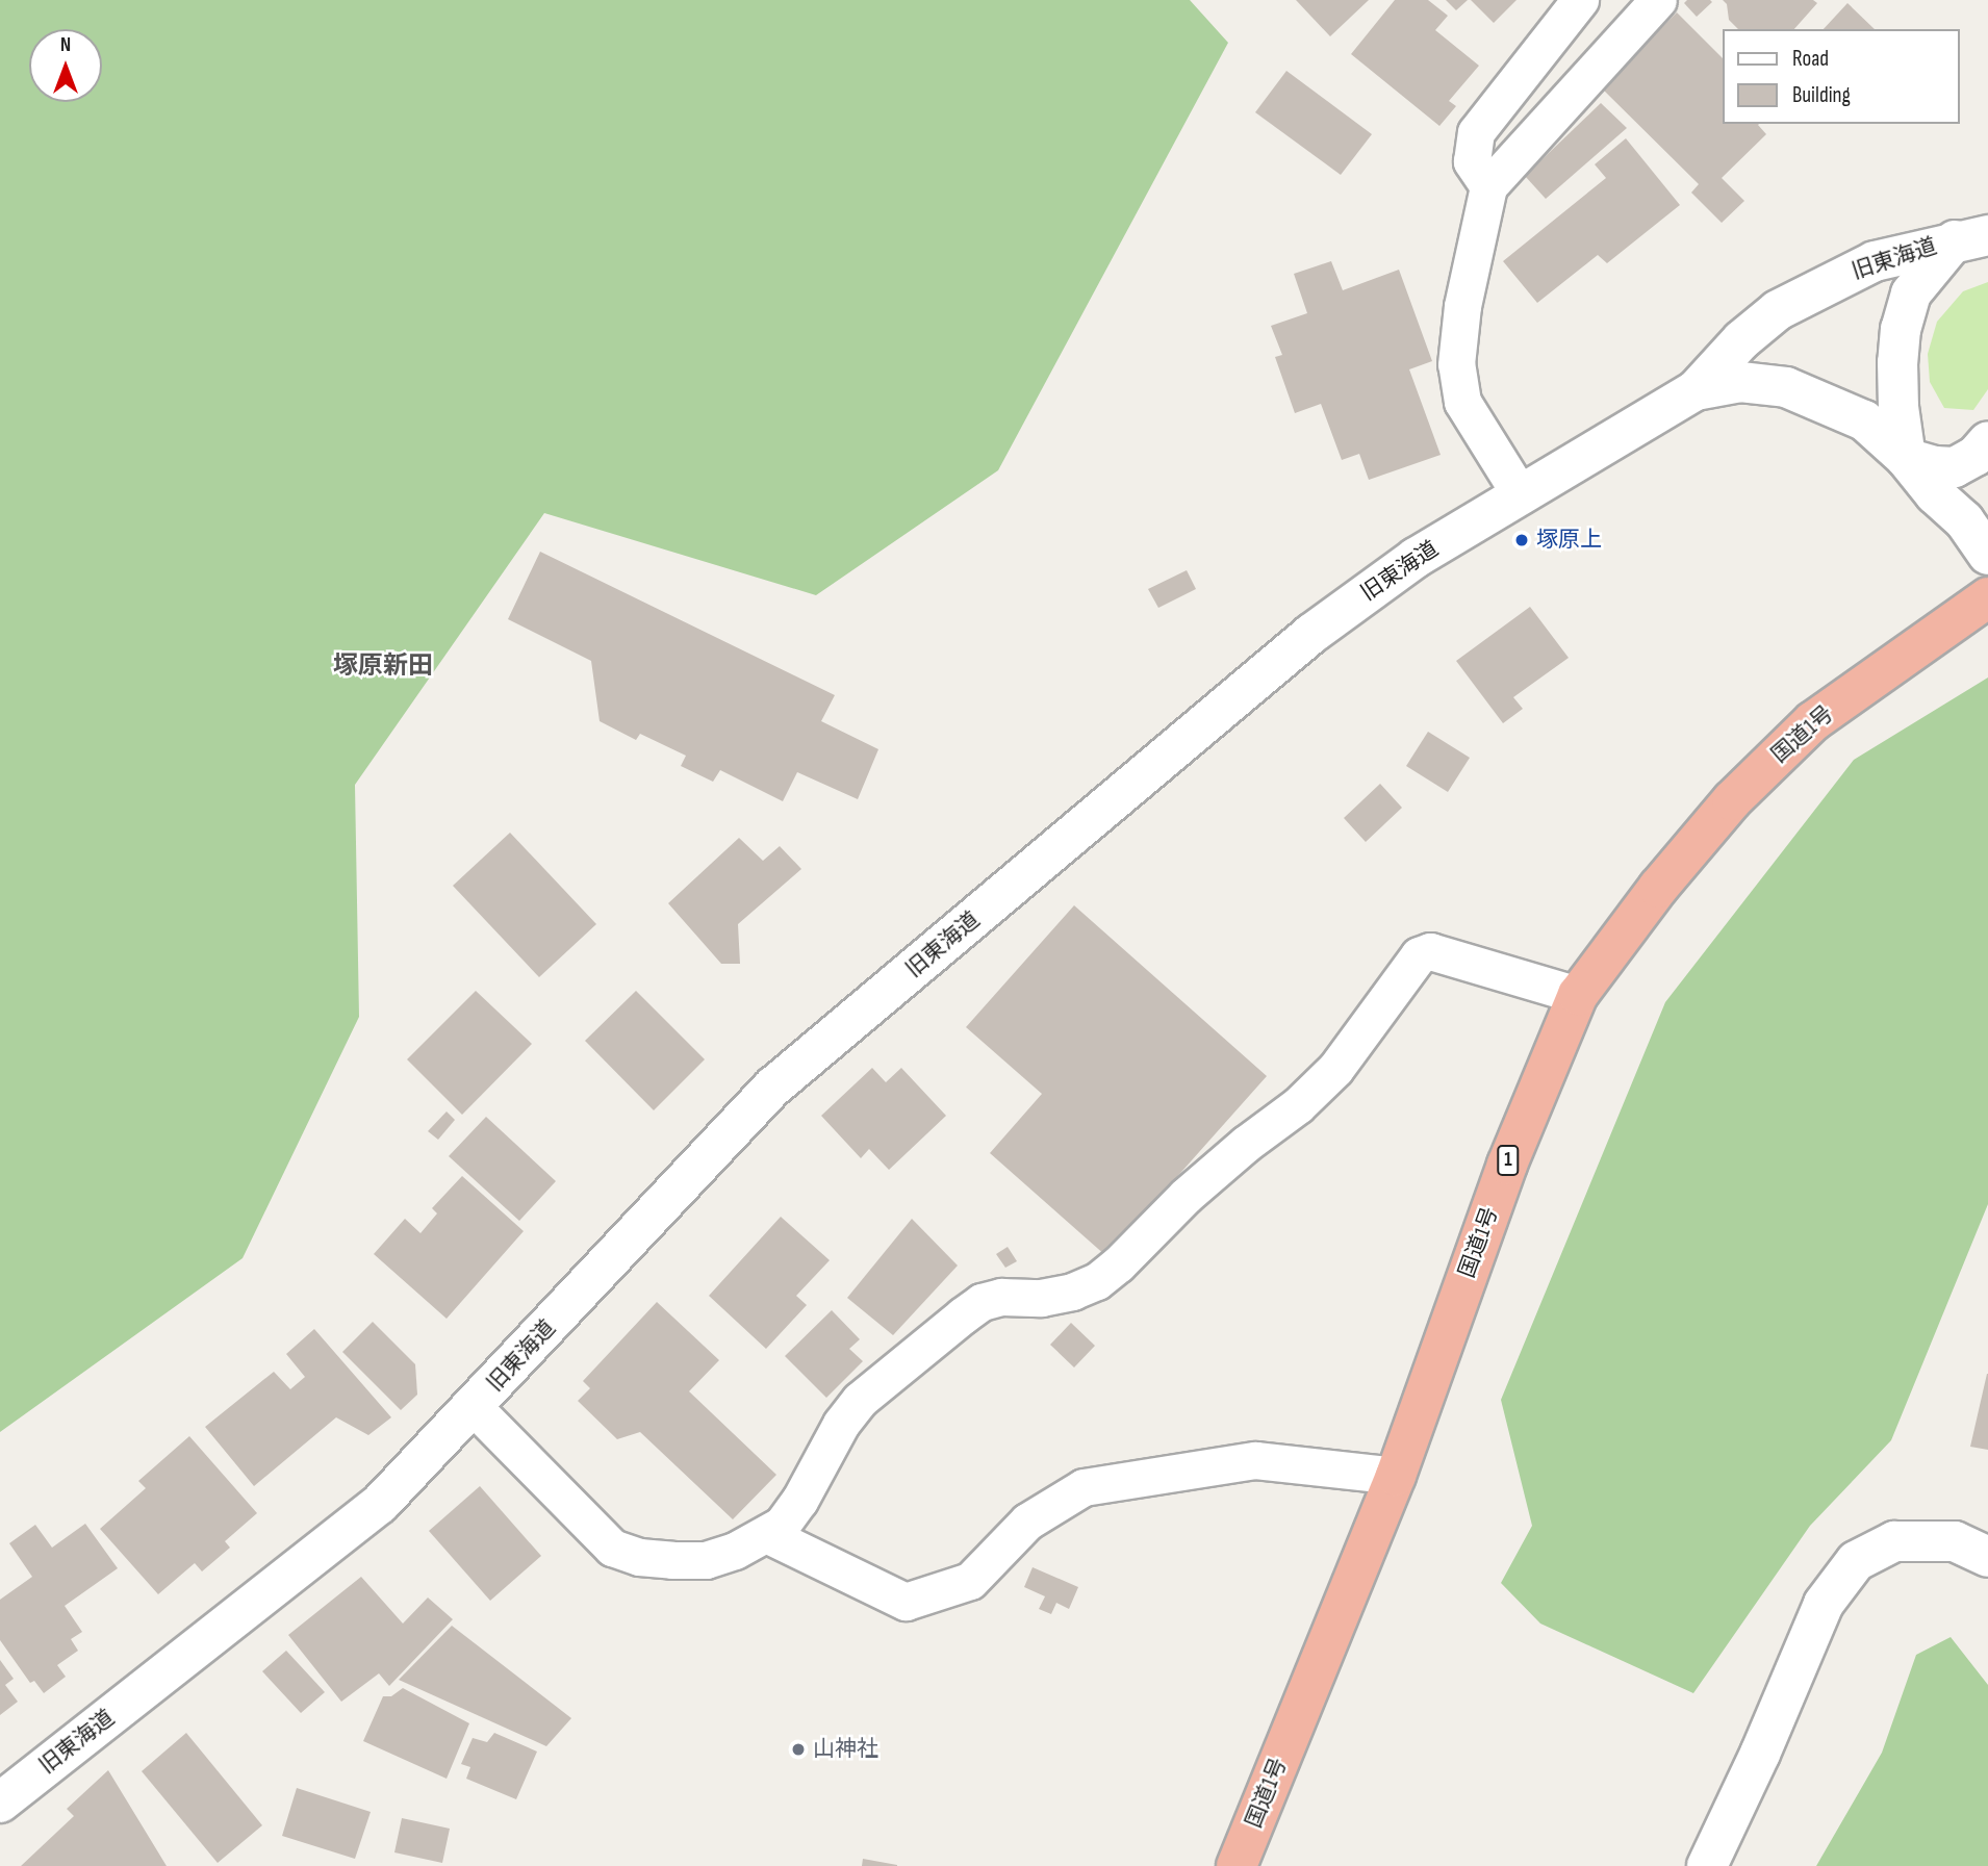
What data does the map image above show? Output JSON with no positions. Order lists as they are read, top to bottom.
{
  "streets": {
    "highway": ["国道1号", "1"],
    "street": ["旧東海道"]
  },
  "districts": ["塚原新田"],
  "places": ["塚原上", "山神社"],
  "legend": ["Road", "Building"],
  "north": "top"
}
